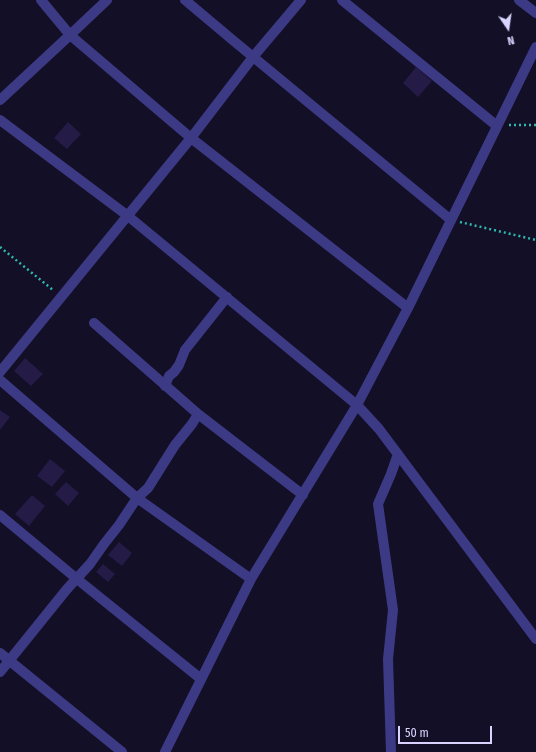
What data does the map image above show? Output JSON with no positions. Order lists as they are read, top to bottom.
{
  "scale_bar": "50 m",
  "north": "bottom"
}
